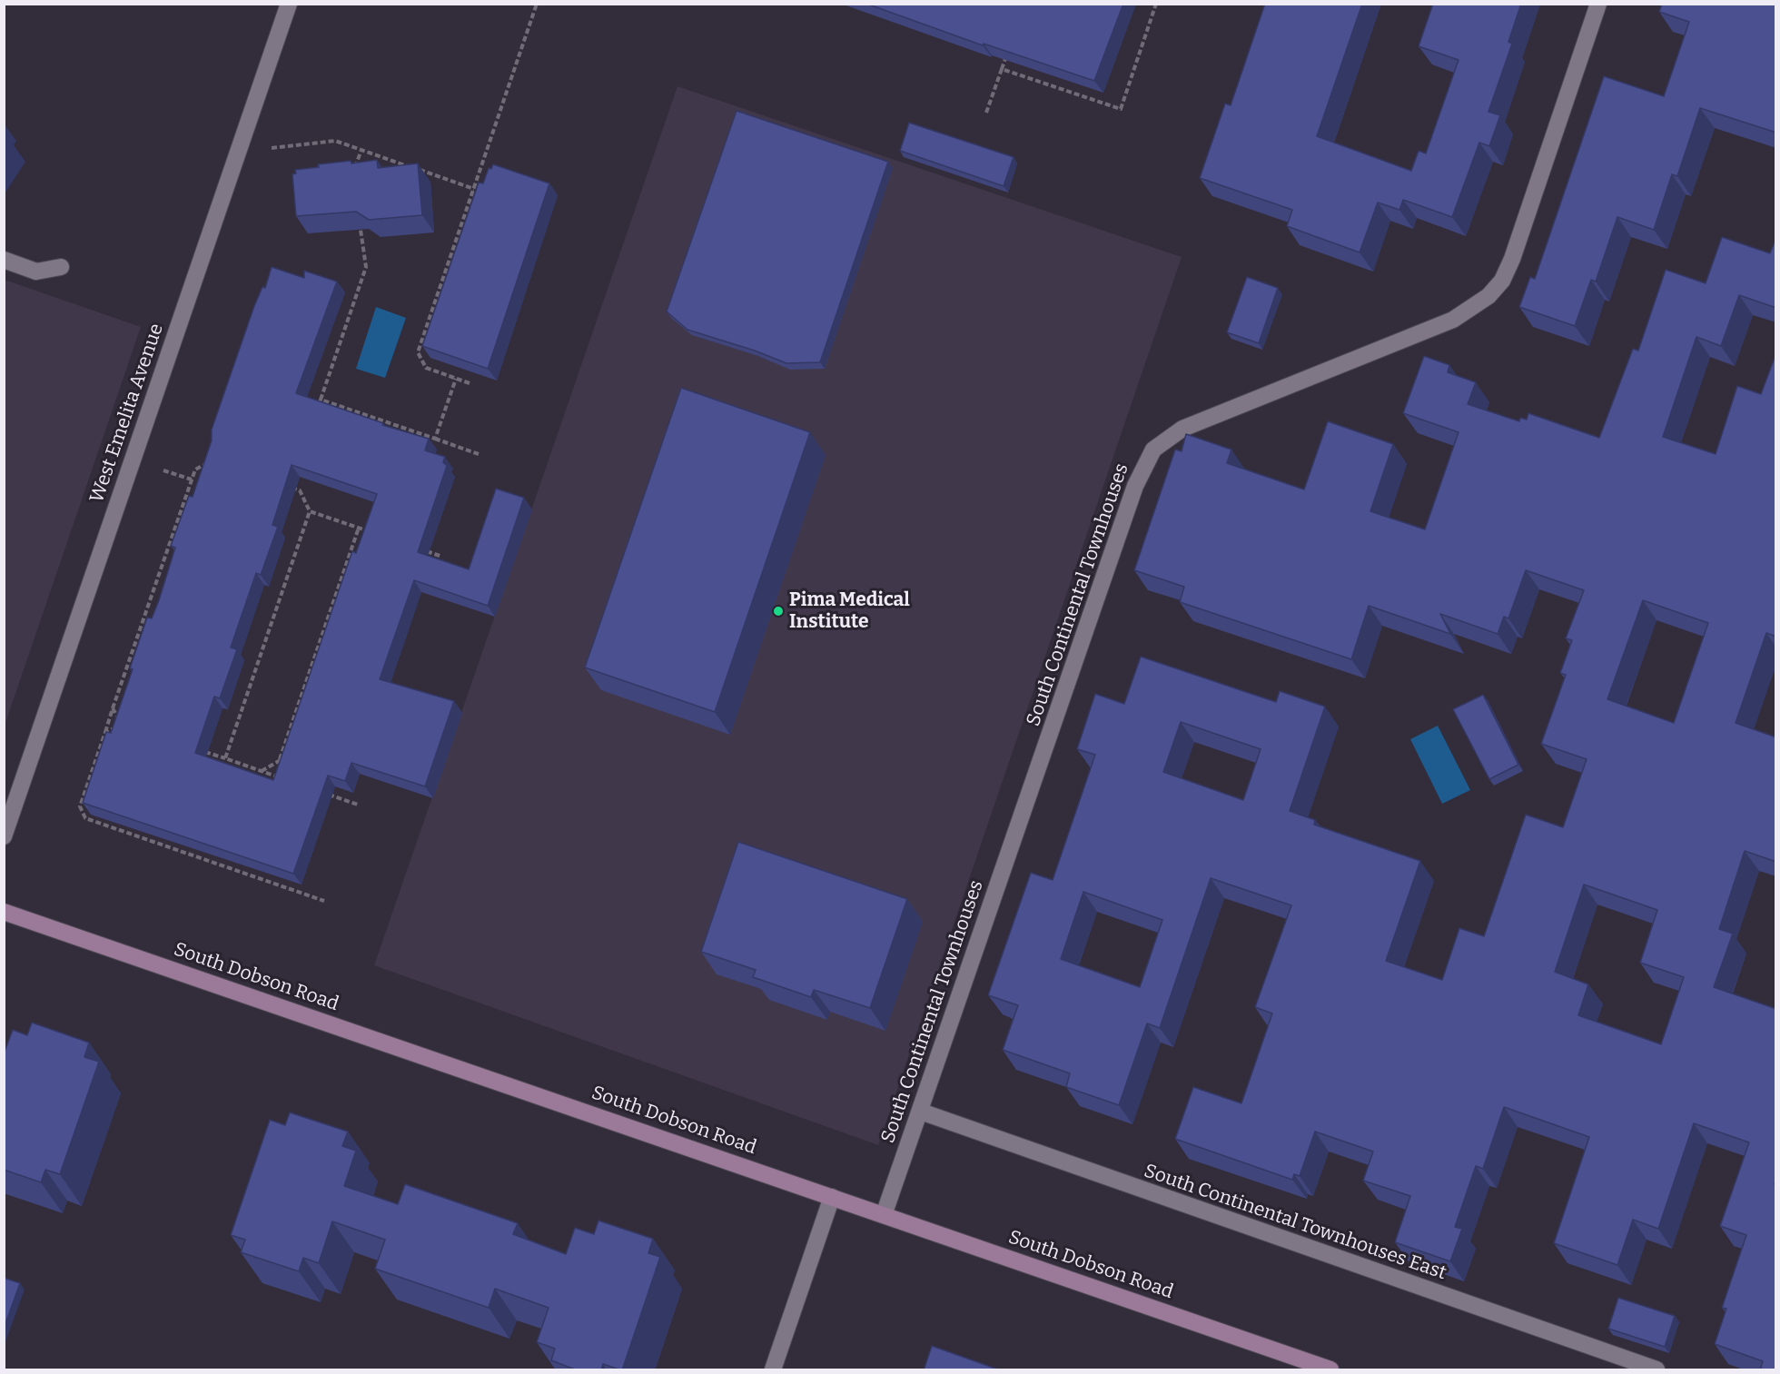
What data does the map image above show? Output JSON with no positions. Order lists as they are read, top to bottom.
{
  "streets": {
    "main road": ["South Dobson Road"],
    "street": ["West Emelita Avenue", "South Continental Townhouses", "South Continental Townhouses East"]
  },
  "crossings": [
    ["South Continental Townhouses", "South Dobson Road"],
    ["South Continental Townhouses", "South Continental Townhouses East"]
  ],
  "places": ["Pima Medical Institute"]
}
